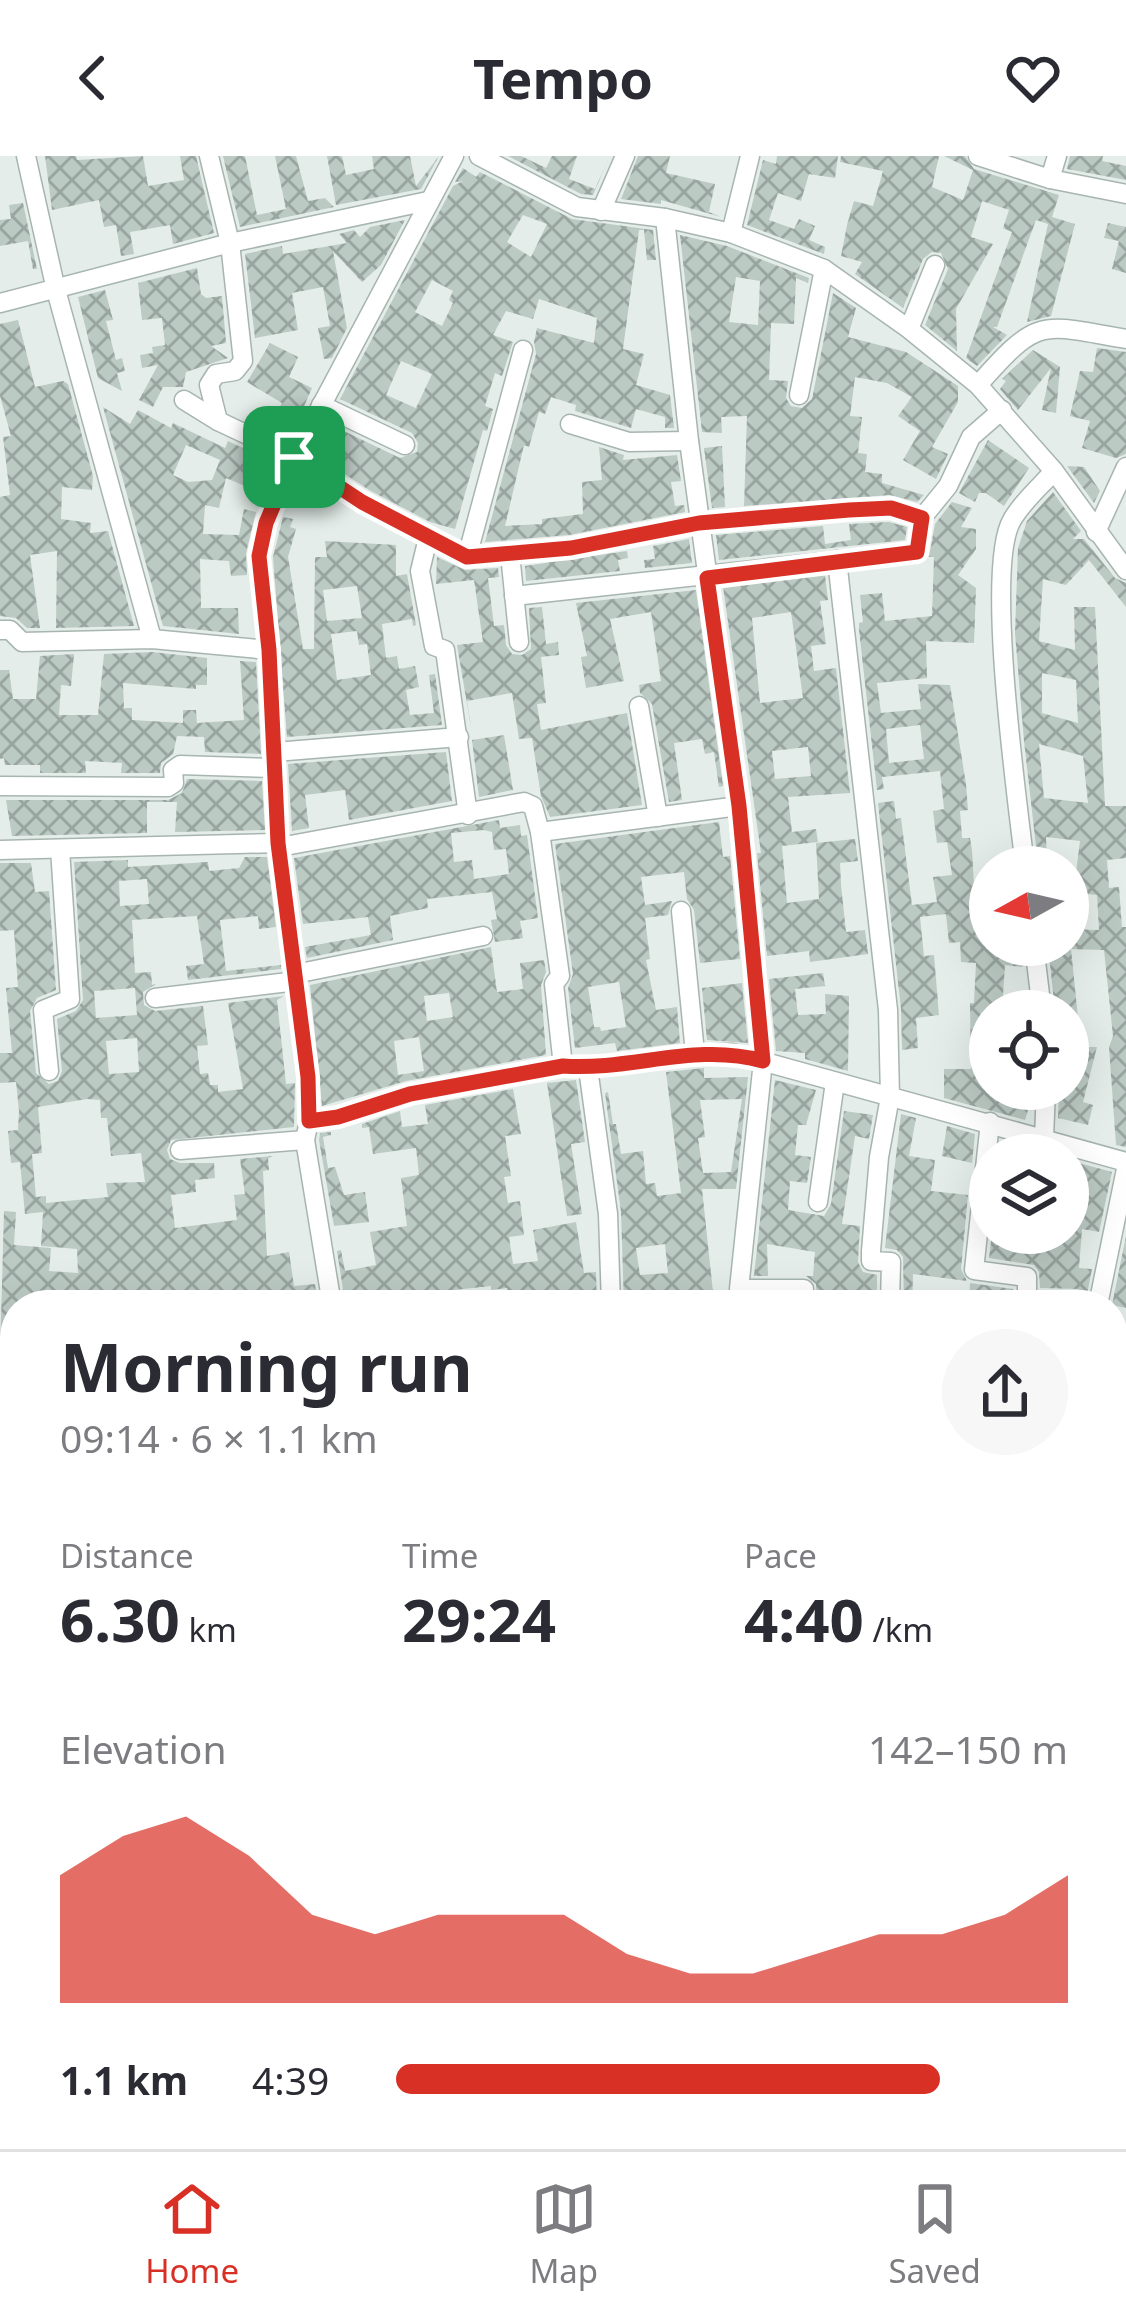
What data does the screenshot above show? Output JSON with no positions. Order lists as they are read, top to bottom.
{
  "north": "left",
  "page": {
    "header": "Tempo",
    "heading": ["Morning run", "09:14 · 6 × 1.1 km"],
    "stats": [
      ["Distance", "6.30 km"],
      ["Time", "29:24"],
      ["Pace", "4:40 /km"]
    ],
    "chart": ["Elevation", "142–150 m"],
    "list": [
      {
        "name": "1.1 km",
        "note": "4:39"
      }
    ],
    "tabs": ["Home", "Map", "Saved"]
  }
}
